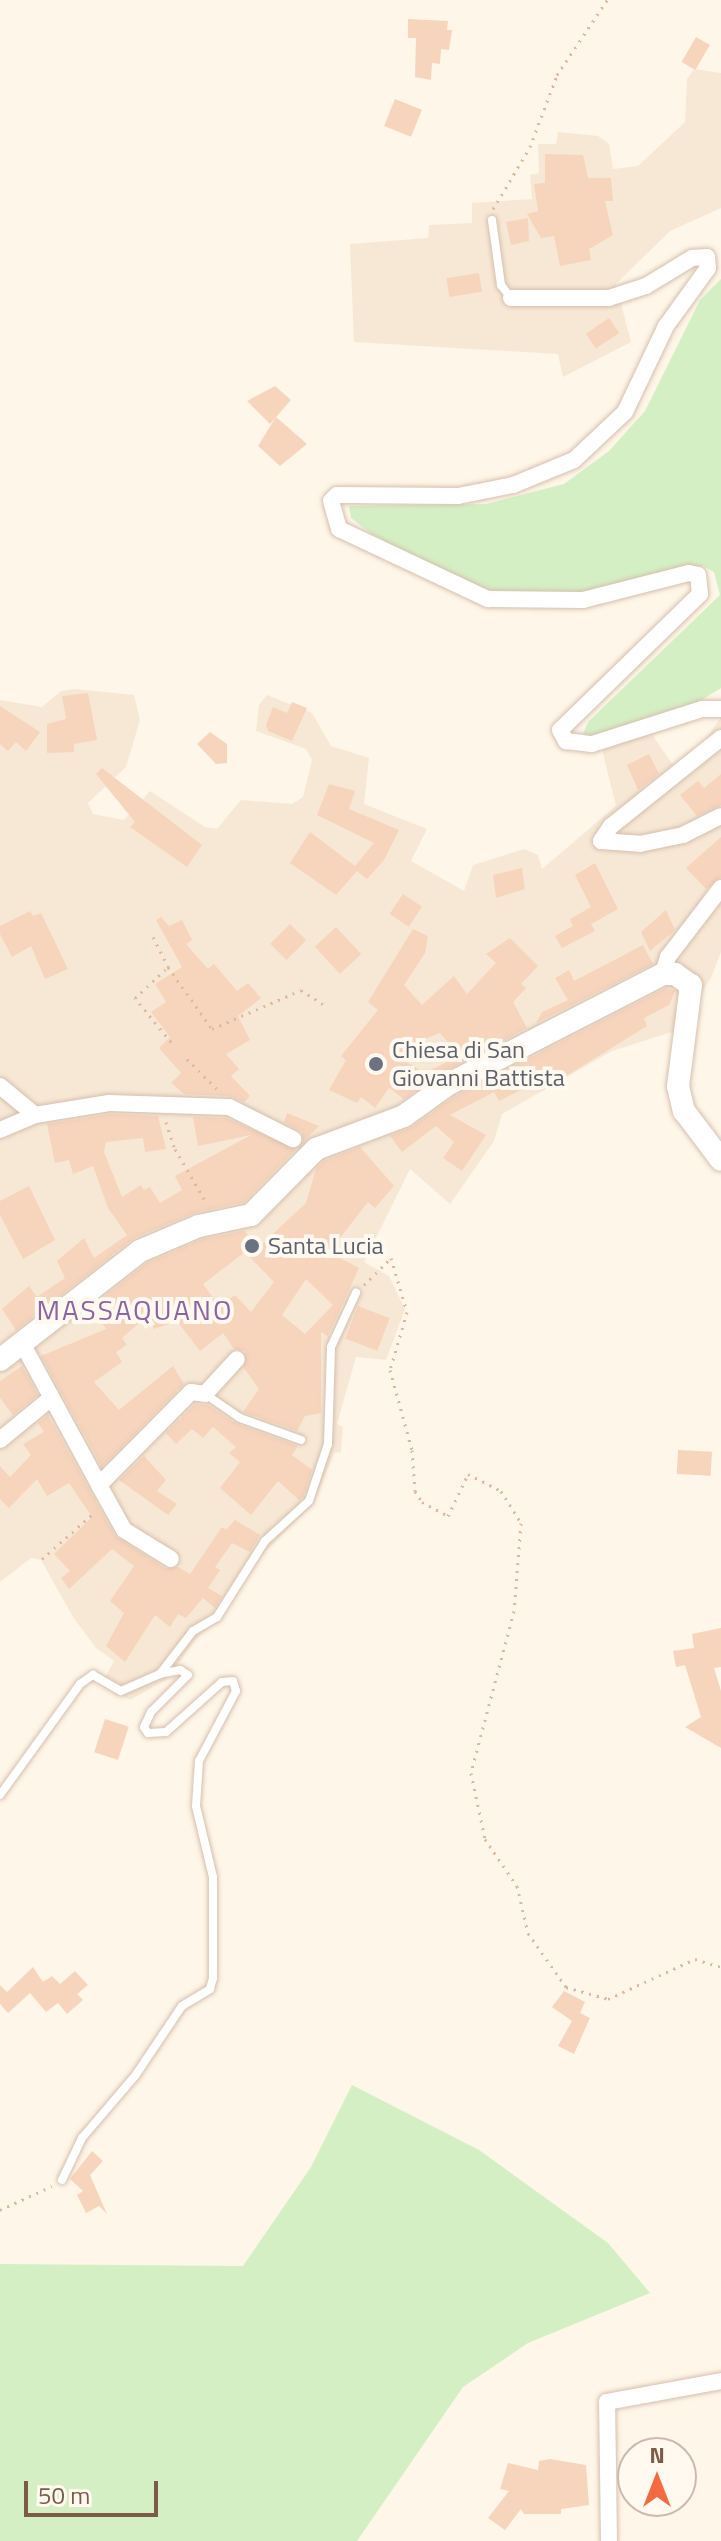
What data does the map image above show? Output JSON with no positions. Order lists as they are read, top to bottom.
{
  "districts": ["MASSAQUANO"],
  "places": ["Chiesa di San Giovanni Battista", "Santa Lucia"],
  "scale_bar": "50 m",
  "north": "top"
}
